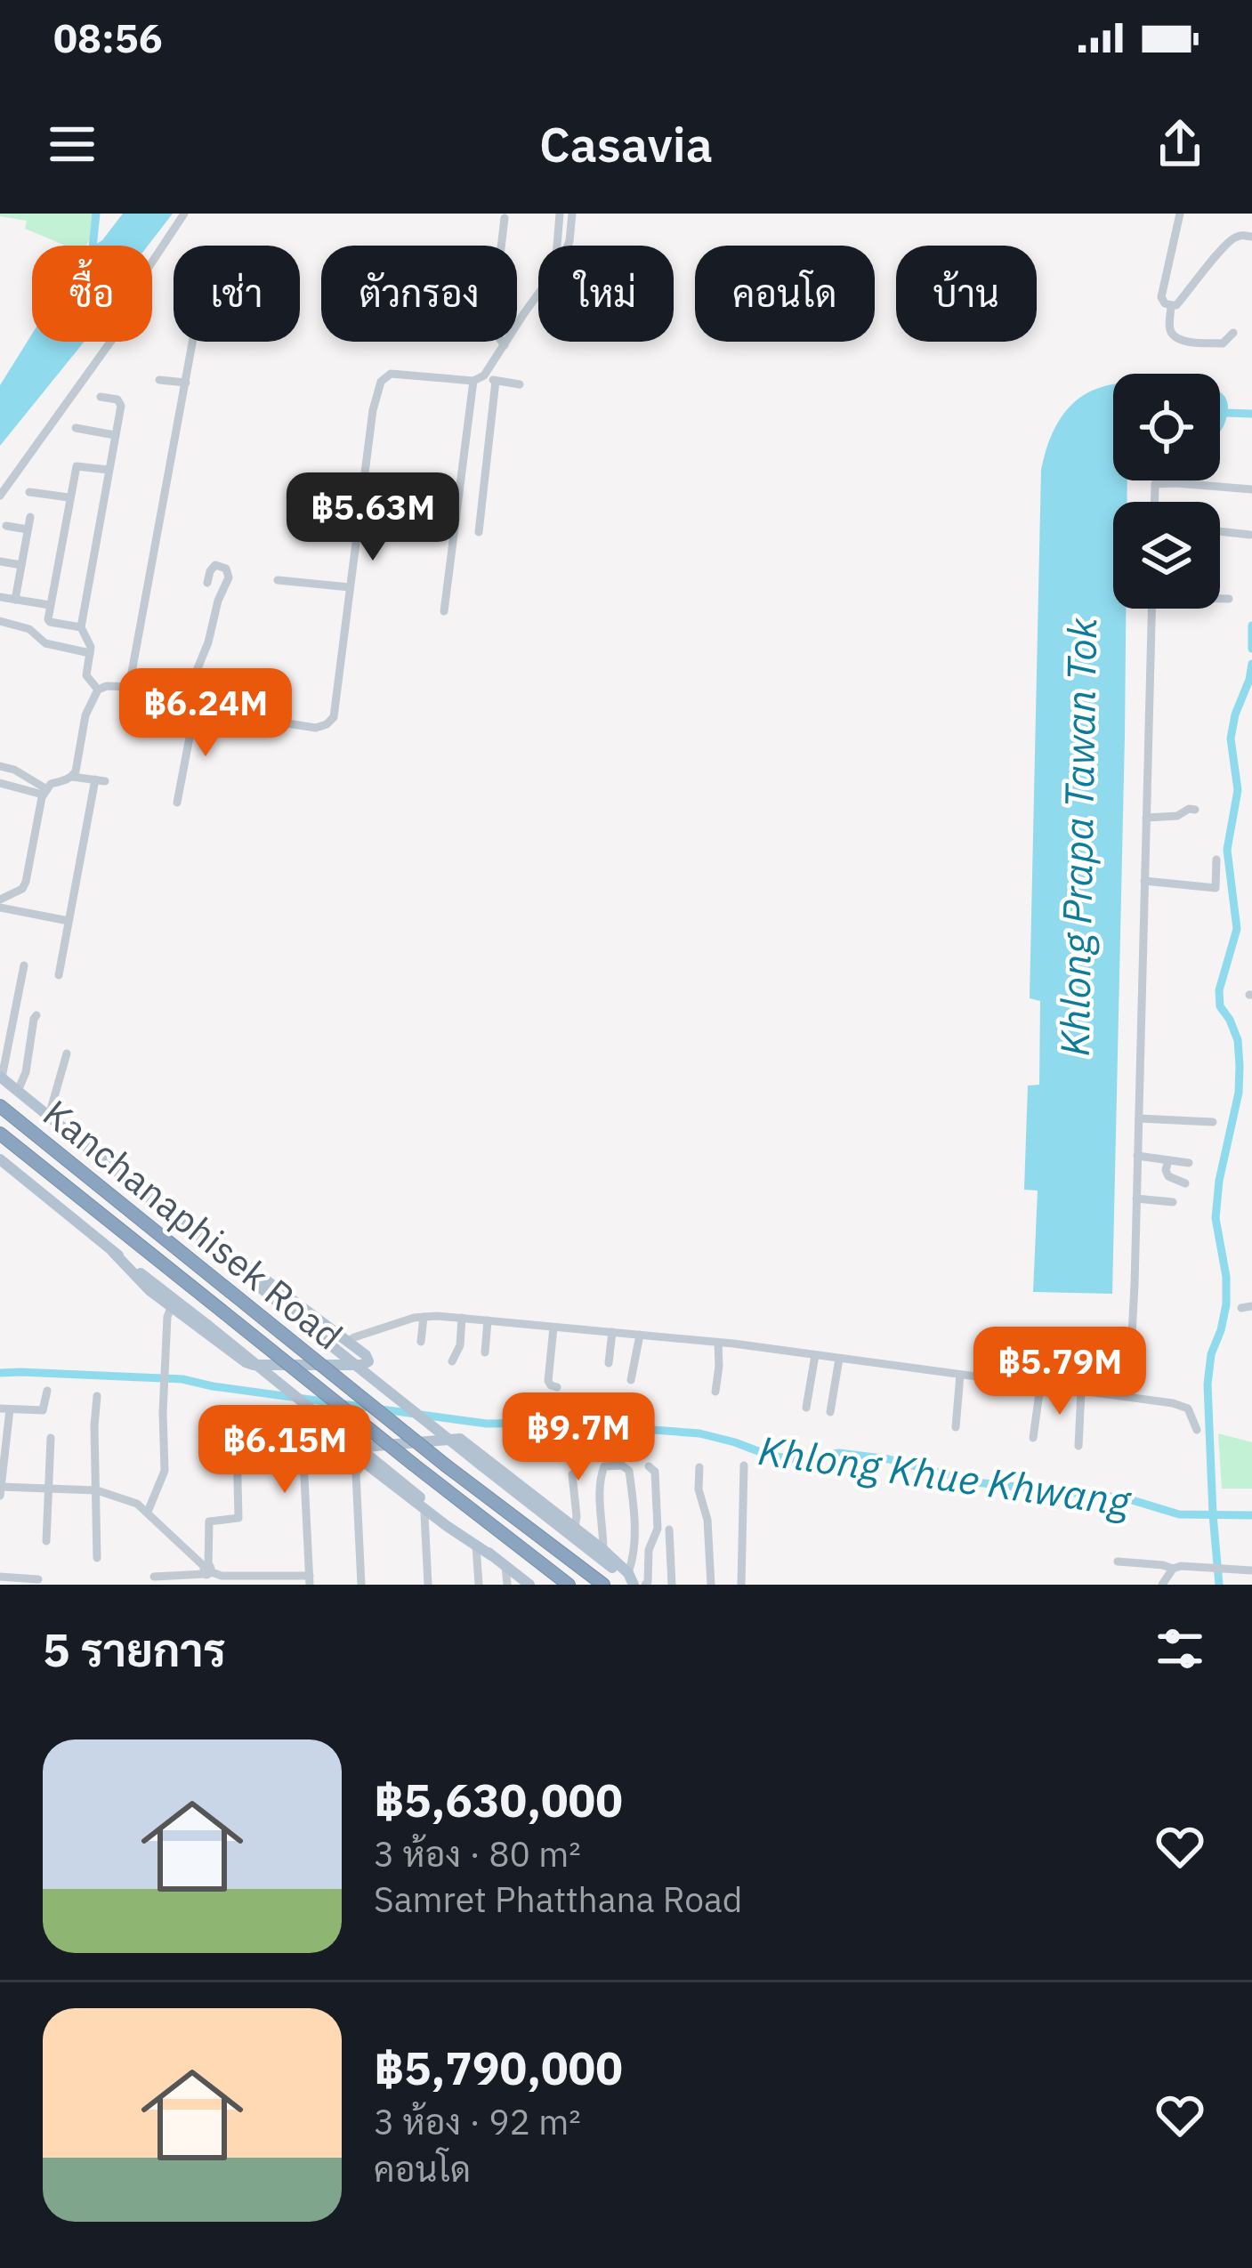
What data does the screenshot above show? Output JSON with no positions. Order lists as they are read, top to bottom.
{
  "streets": {
    "highway": ["Kanchanaphisek Road"]
  },
  "water": ["Khlong Prapa Tawan Tok", "Khlong Khue Khwang"],
  "page": {
    "status": "08:56",
    "header": "Casavia",
    "chip": [
      "ซื้อ",
      "เช่า",
      "ตัวกรอง",
      "ใหม่",
      "คอนโด",
      "บ้าน"
    ],
    "price": [
      "฿5.63M",
      "฿6.24M",
      "฿5.79M",
      "฿9.7M",
      "฿6.15M"
    ],
    "heading": "5 รายการ",
    "list": [
      {
        "name": "฿5,630,000",
        "note": "3 ห้อง · 80 m² · Samret Phatthana Road"
      },
      {
        "name": "฿5,790,000",
        "note": "3 ห้อง · 92 m² · คอนโด"
      }
    ]
  }
}
